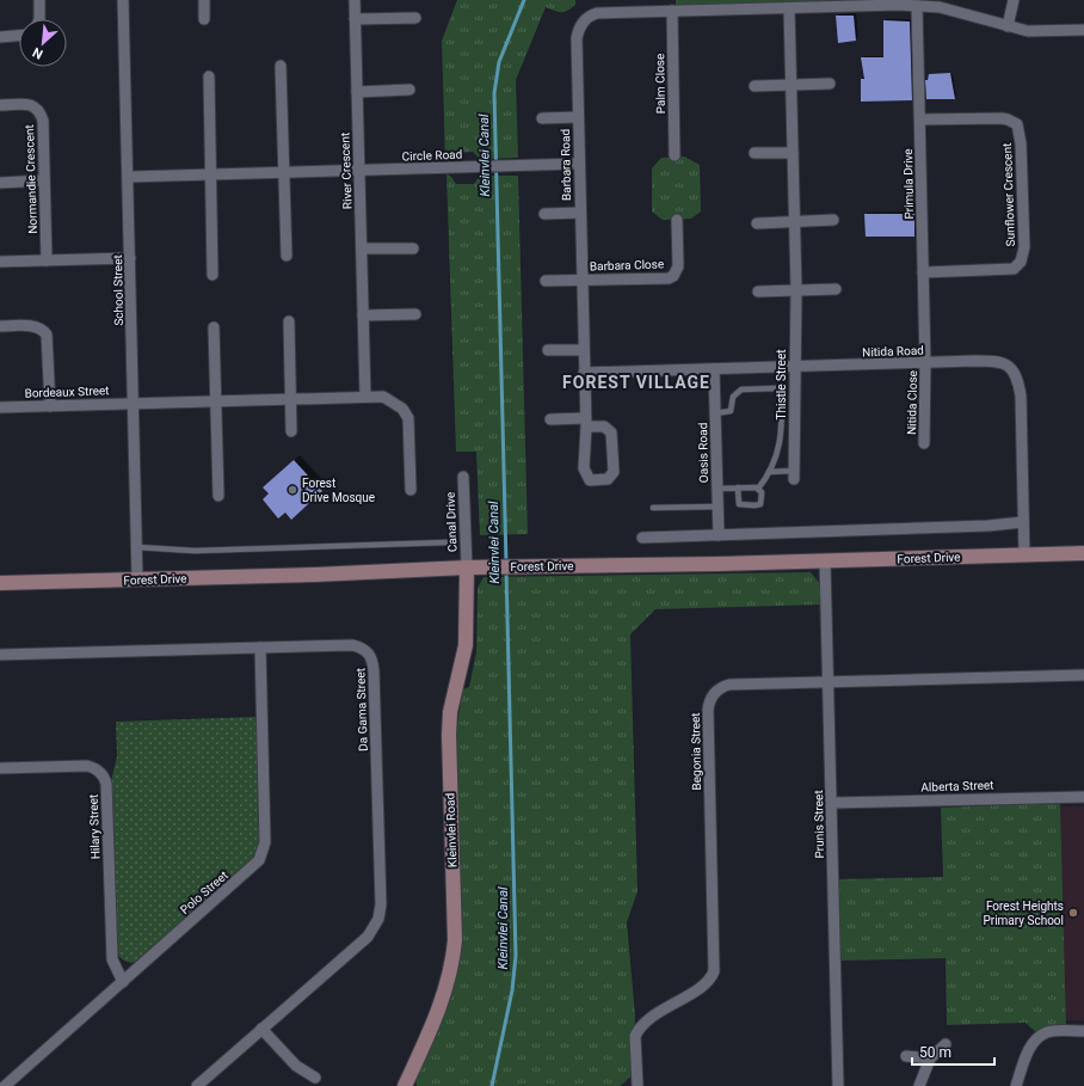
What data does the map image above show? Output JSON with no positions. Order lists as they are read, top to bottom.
{
  "streets": {
    "street": [
      "Palm Close",
      "Circle Road",
      "Barbara Road",
      "River Crescent",
      "Normandie Crescent",
      "Primula Drive",
      "Sunflower Crescent",
      "Barbara Close",
      "School Street",
      "Nitida Road",
      "Thistle Street",
      "Bordeaux Street",
      "Nitida Close",
      "Oasis Road",
      "Canal Drive",
      "Forest Drive",
      "Da Gama Street",
      "Begonia Street",
      "Alberta Street",
      "Prunis Street",
      "Hilary Street",
      "Kleinvlei Road",
      "Polo Street"
    ]
  },
  "crossings": [
    ["Circle Road", "Barbara Road"],
    ["Circle Road", "River Crescent"],
    ["Circle Road", "School Street"],
    ["Barbara Road", "Barbara Close"],
    ["Barbara Road", "Nitida Road"],
    ["Primula Drive", "Sunflower Crescent"],
    ["Primula Drive", "Nitida Road"],
    ["Primula Drive", "Nitida Close"],
    ["School Street", "Bordeaux Street"],
    ["School Street", "Forest Drive"],
    ["Nitida Road", "Thistle Street"],
    ["Nitida Road", "Nitida Close"],
    ["Nitida Road", "Oasis Road"],
    ["Nitida Road", "Forest Drive"],
    ["Canal Drive", "Forest Drive"],
    ["Canal Drive", "Kleinvlei Road"],
    ["Forest Drive", "Prunis Street"],
    ["Forest Drive", "Kleinvlei Road"],
    ["Da Gama Street", "Polo Street"],
    ["Begonia Street", "Prunis Street"],
    ["Alberta Street", "Prunis Street"],
    ["Hilary Street", "Polo Street"]
  ],
  "districts": ["FOREST VILLAGE"],
  "water": ["Kleinvlei Canal"],
  "places": ["Forest Drive Mosque", "Forest Heights Primary School"],
  "scale_bar": "50 m",
  "north": "bottom left"
}
